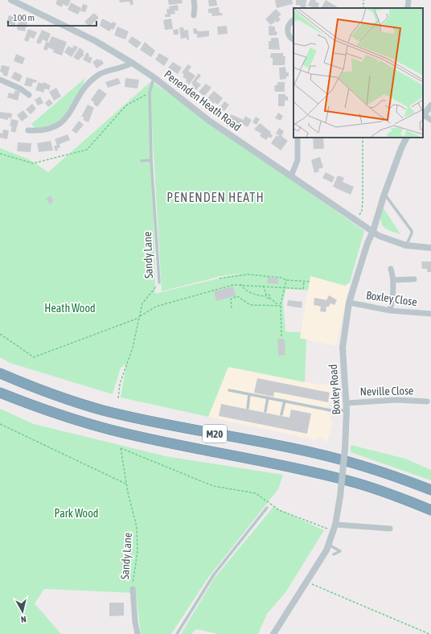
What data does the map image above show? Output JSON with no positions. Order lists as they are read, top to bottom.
{
  "streets": {
    "highway": ["M20"],
    "street": [
      "Penenden Heath Road",
      "Boxley Close",
      "Boxley Road",
      "Neville Close"
    ],
    "lane": ["Sandy Lane"]
  },
  "crossings": [
    ["Penenden Heath Road", "Sandy Lane"],
    ["Penenden Heath Road", "Boxley Road"],
    ["Sandy Lane", "Boxley Road"],
    ["Boxley Close", "Boxley Road"],
    ["Boxley Road", "Neville Close"]
  ],
  "districts": ["PENENDEN HEATH"],
  "parks": ["Heath Wood", "Park Wood"],
  "scale_bar": "100 m",
  "north": "bottom"
}
